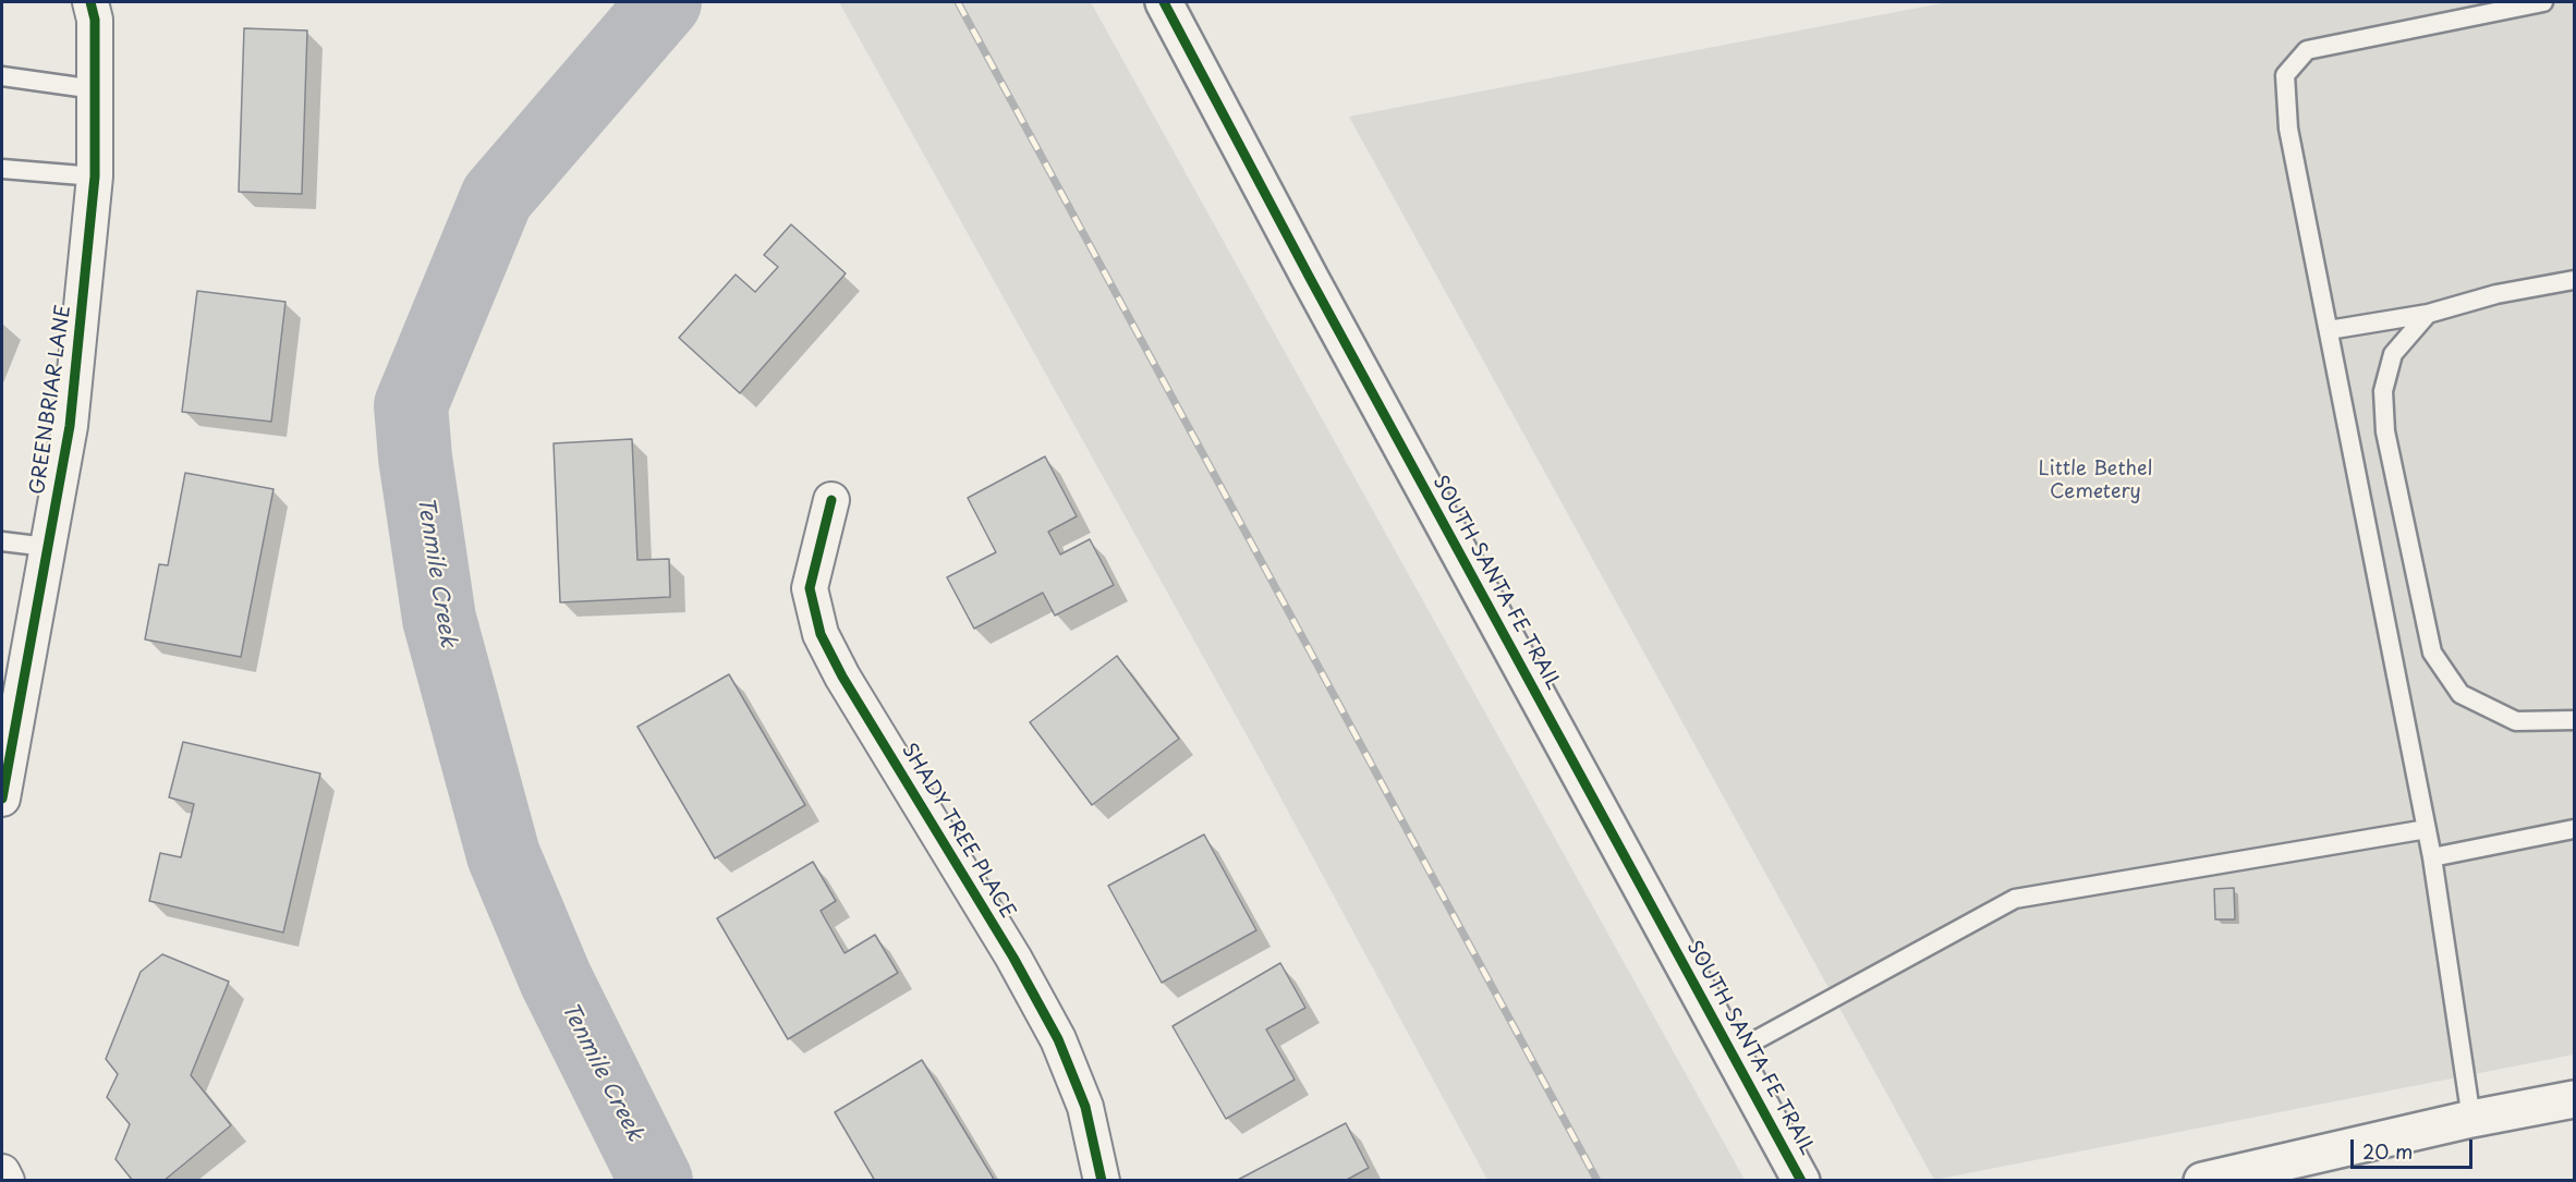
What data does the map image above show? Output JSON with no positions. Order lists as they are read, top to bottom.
{
  "streets": {
    "street": ["GREENBRIAR LANE", "SOUTH SANTA FE TRAIL", "SHADY TREE PLACE"]
  },
  "water": ["Tenmile Creek"],
  "parks": ["Little Bethel Cemetery"],
  "scale_bar": "20 m"
}
